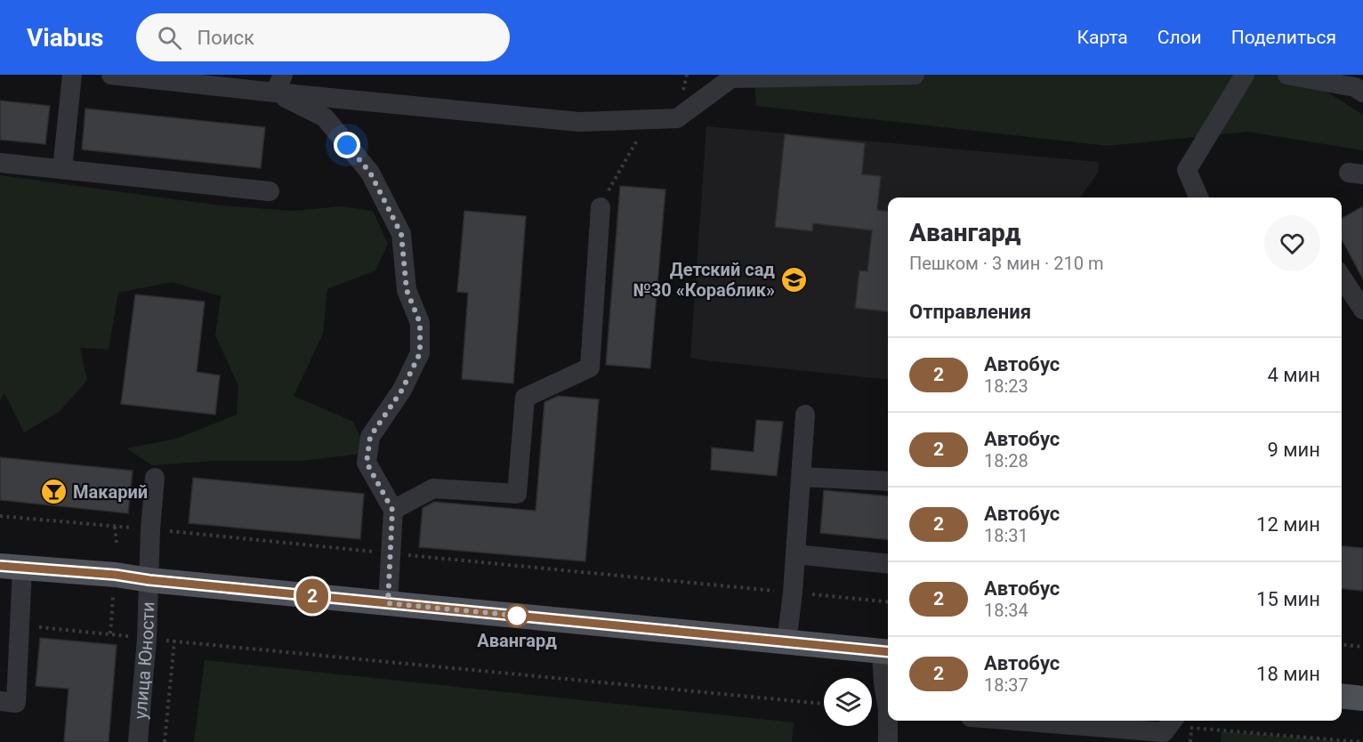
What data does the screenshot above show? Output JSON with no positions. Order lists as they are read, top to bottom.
{
  "streets": {
    "street": ["улица Юности"]
  },
  "places": {
    "school or university": ["Детский сад №30 «Кораблик»"],
    "bar": ["Макарий"],
    "other": ["Авангард"]
  },
  "lines": ["bus line 2"],
  "page": {
    "header": "Viabus",
    "search": "Поиск",
    "nav": ["Карта", "Слои", "Поделиться"],
    "on_map": "2",
    "heading": [
      ["Авангард", "Пешком · 3 мин · 210 m"],
      "Отправления"
    ],
    "list": [
      {
        "mark": "2",
        "name": "Автобус",
        "note": "18:23",
        "value": "4 мин"
      },
      {
        "mark": "2",
        "name": "Автобус",
        "note": "18:28",
        "value": "9 мин"
      },
      {
        "mark": "2",
        "name": "Автобус",
        "note": "18:31",
        "value": "12 мин"
      },
      {
        "mark": "2",
        "name": "Автобус",
        "note": "18:34",
        "value": "15 мин"
      },
      {
        "mark": "2",
        "name": "Автобус",
        "note": "18:37",
        "value": "18 мин"
      }
    ]
  }
}
